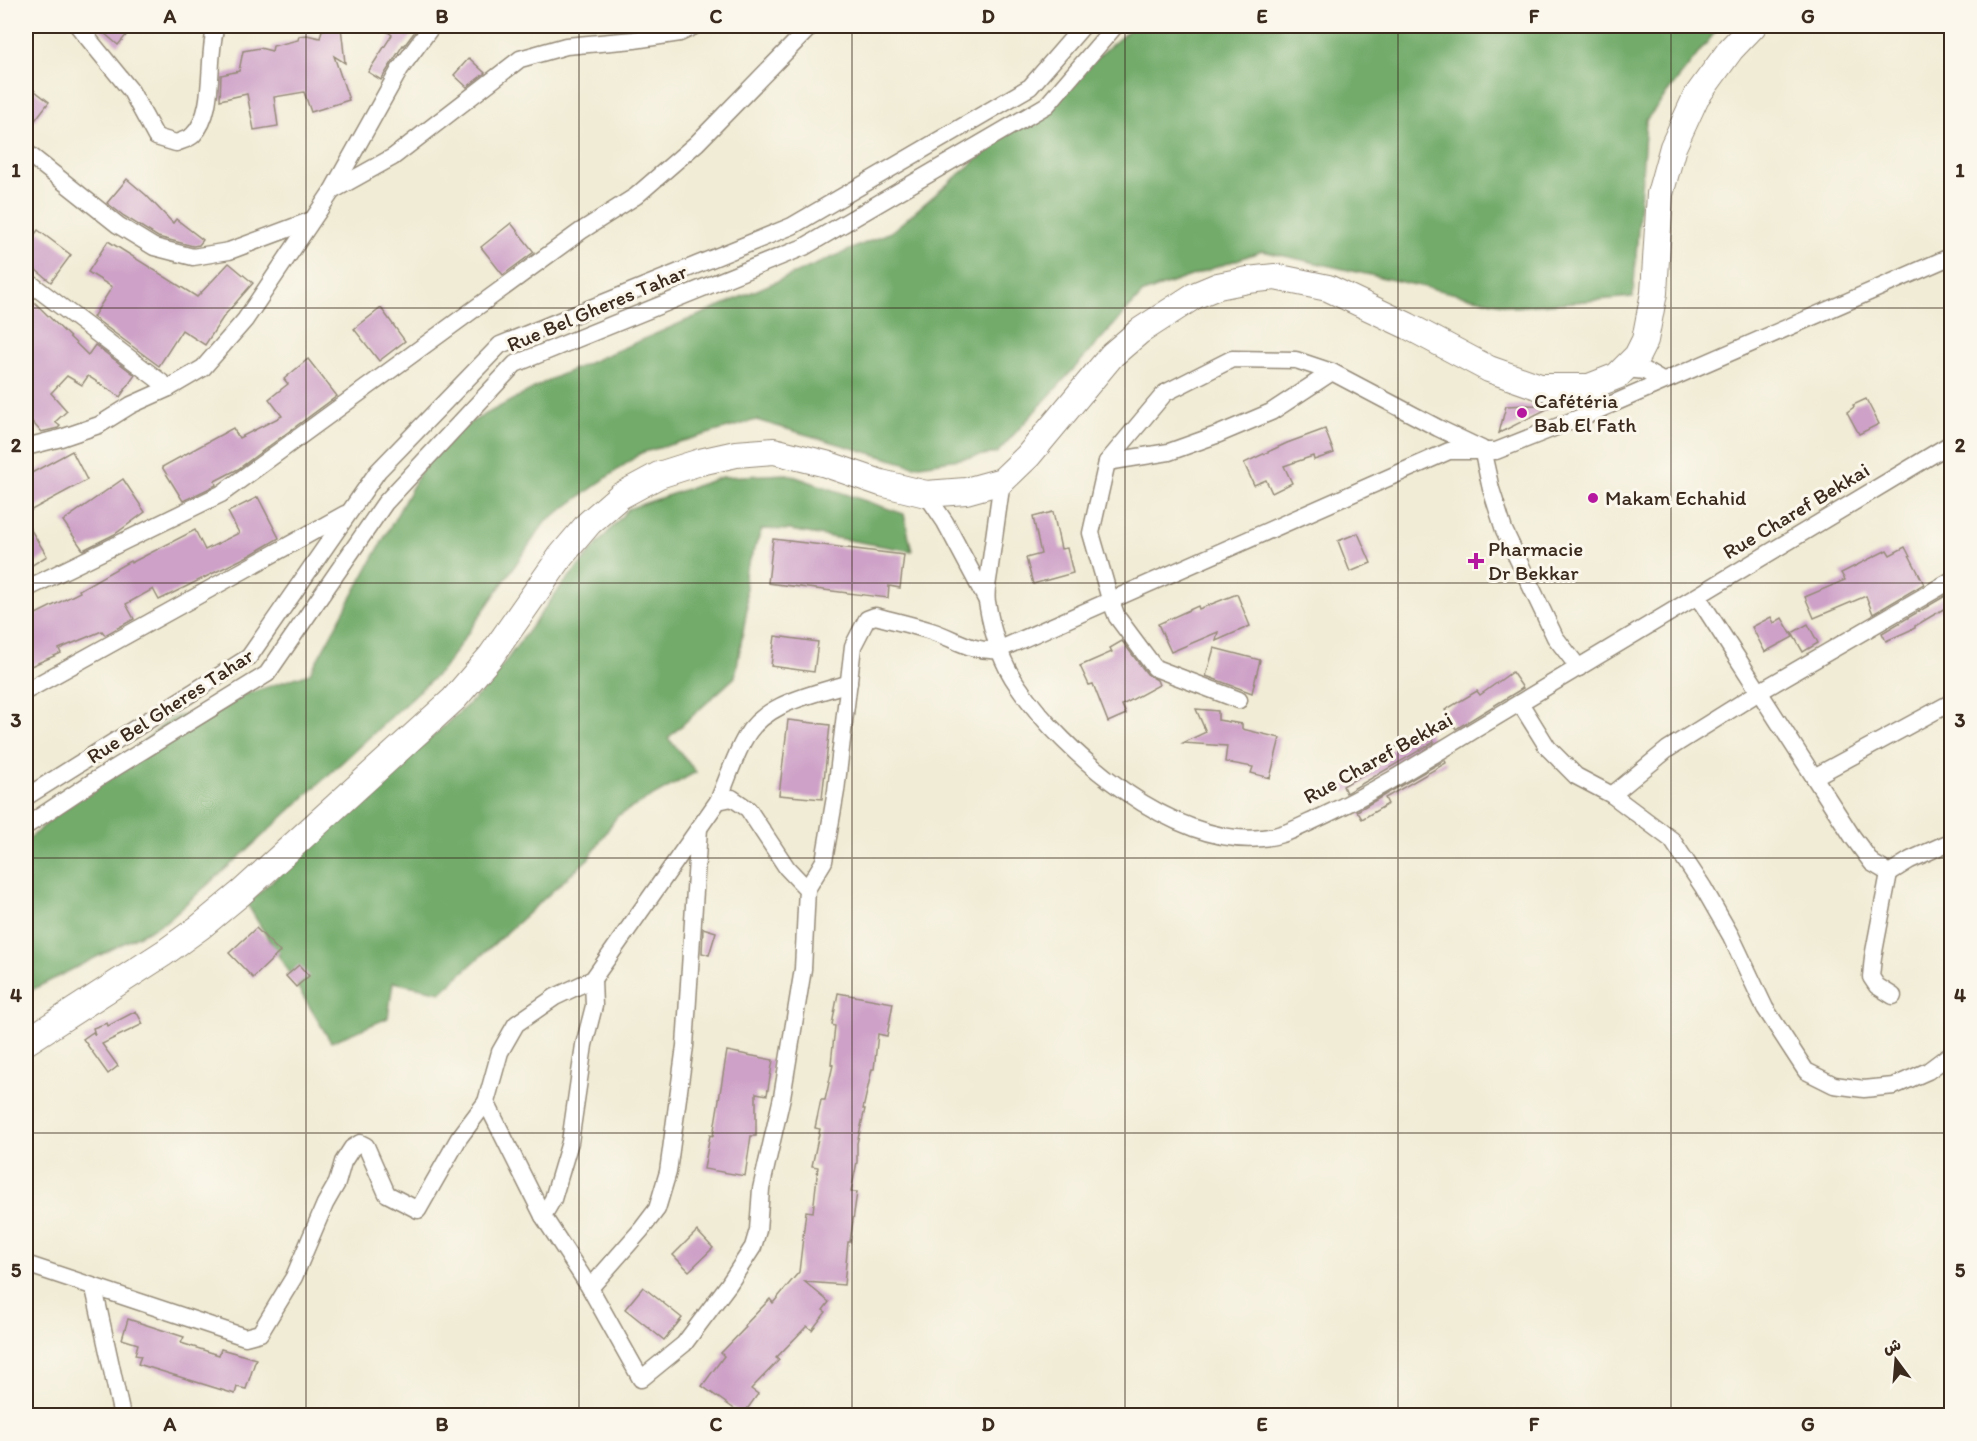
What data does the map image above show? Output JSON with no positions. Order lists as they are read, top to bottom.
{
  "streets": {
    "street": ["Rue Bel Gheres Tahar", "Rue Charef Bekkai"]
  },
  "places": {
    "other": ["Cafétéria Bab El Fath", "Makam Echahid"],
    "health": ["Pharmacie Dr Bekkar"]
  },
  "north": "top",
  "grid": {
    "columns": [
      "A",
      "B",
      "C",
      "D",
      "E",
      "F",
      "G"
    ],
    "rows": [
      "1",
      "2",
      "3",
      "4",
      "5"
    ]
  }
}
